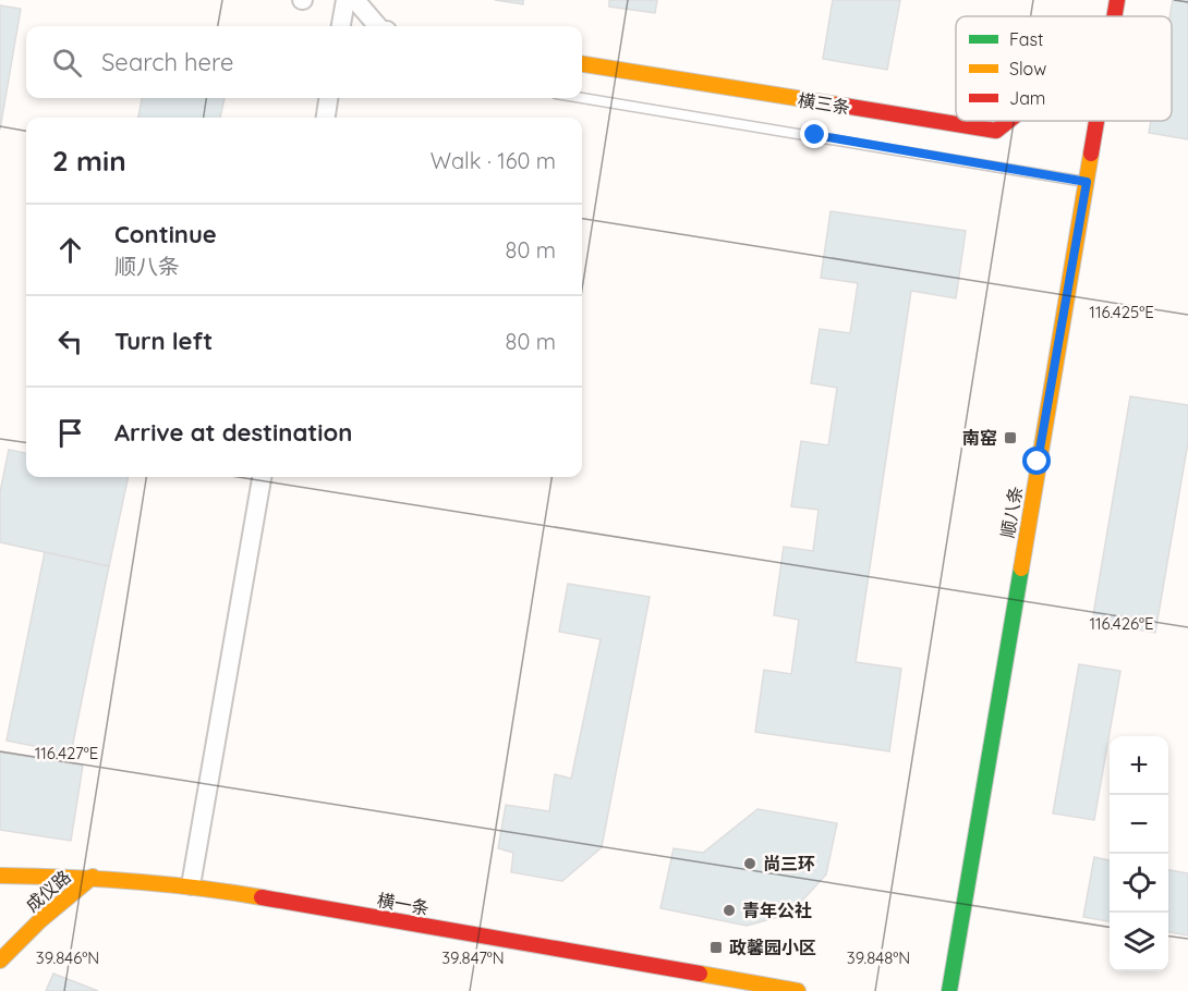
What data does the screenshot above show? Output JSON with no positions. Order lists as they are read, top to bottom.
{
  "streets": {
    "street": [
      "横三条",
      "顺八条",
      "成仪路",
      "横一条"
    ]
  },
  "crossings": [
    ["成仪路", "横一条"]
  ],
  "places": {
    "transit": ["南窑", "政馨园小区"],
    "other": ["尚三环", "青年公社"]
  },
  "legend": ["Fast", "Slow", "Jam"],
  "page": {
    "search": "Search here",
    "heading": ["2 min", "Walk · 160 m"],
    "list": [
      ["Continue", "顺八条", "80 m"],
      ["Turn left", "80 m"],
      "Arrive at destination"
    ],
    "map_buttons": ["+", "−"]
  },
  "coordinates": [
    "116.425°E",
    "116.426°E",
    "116.427°E",
    "39.846°N",
    "39.847°N",
    "39.848°N"
  ]
}
